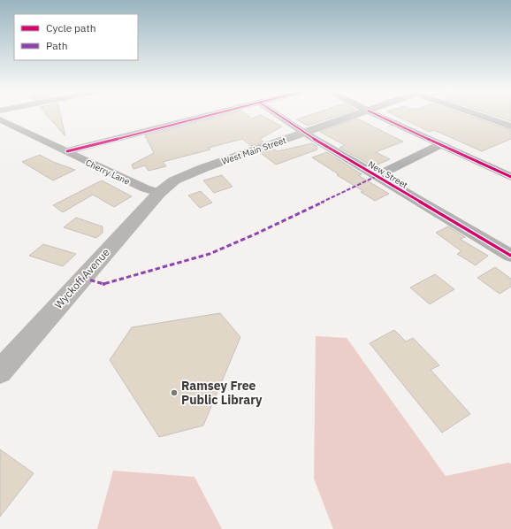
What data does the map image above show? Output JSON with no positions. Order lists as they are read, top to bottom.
{
  "streets": {
    "main road": ["West Main Street", "Wyckoff Avenue"],
    "street": ["Cherry Lane", "New Street"]
  },
  "crossings": [
    ["West Main Street", "Cherry Lane"],
    ["West Main Street", "New Street"],
    ["West Main Street", "Wyckoff Avenue"],
    ["Cherry Lane", "Wyckoff Avenue"]
  ],
  "places": ["Ramsey Free Public Library"],
  "legend": ["Cycle path", "Path"]
}
